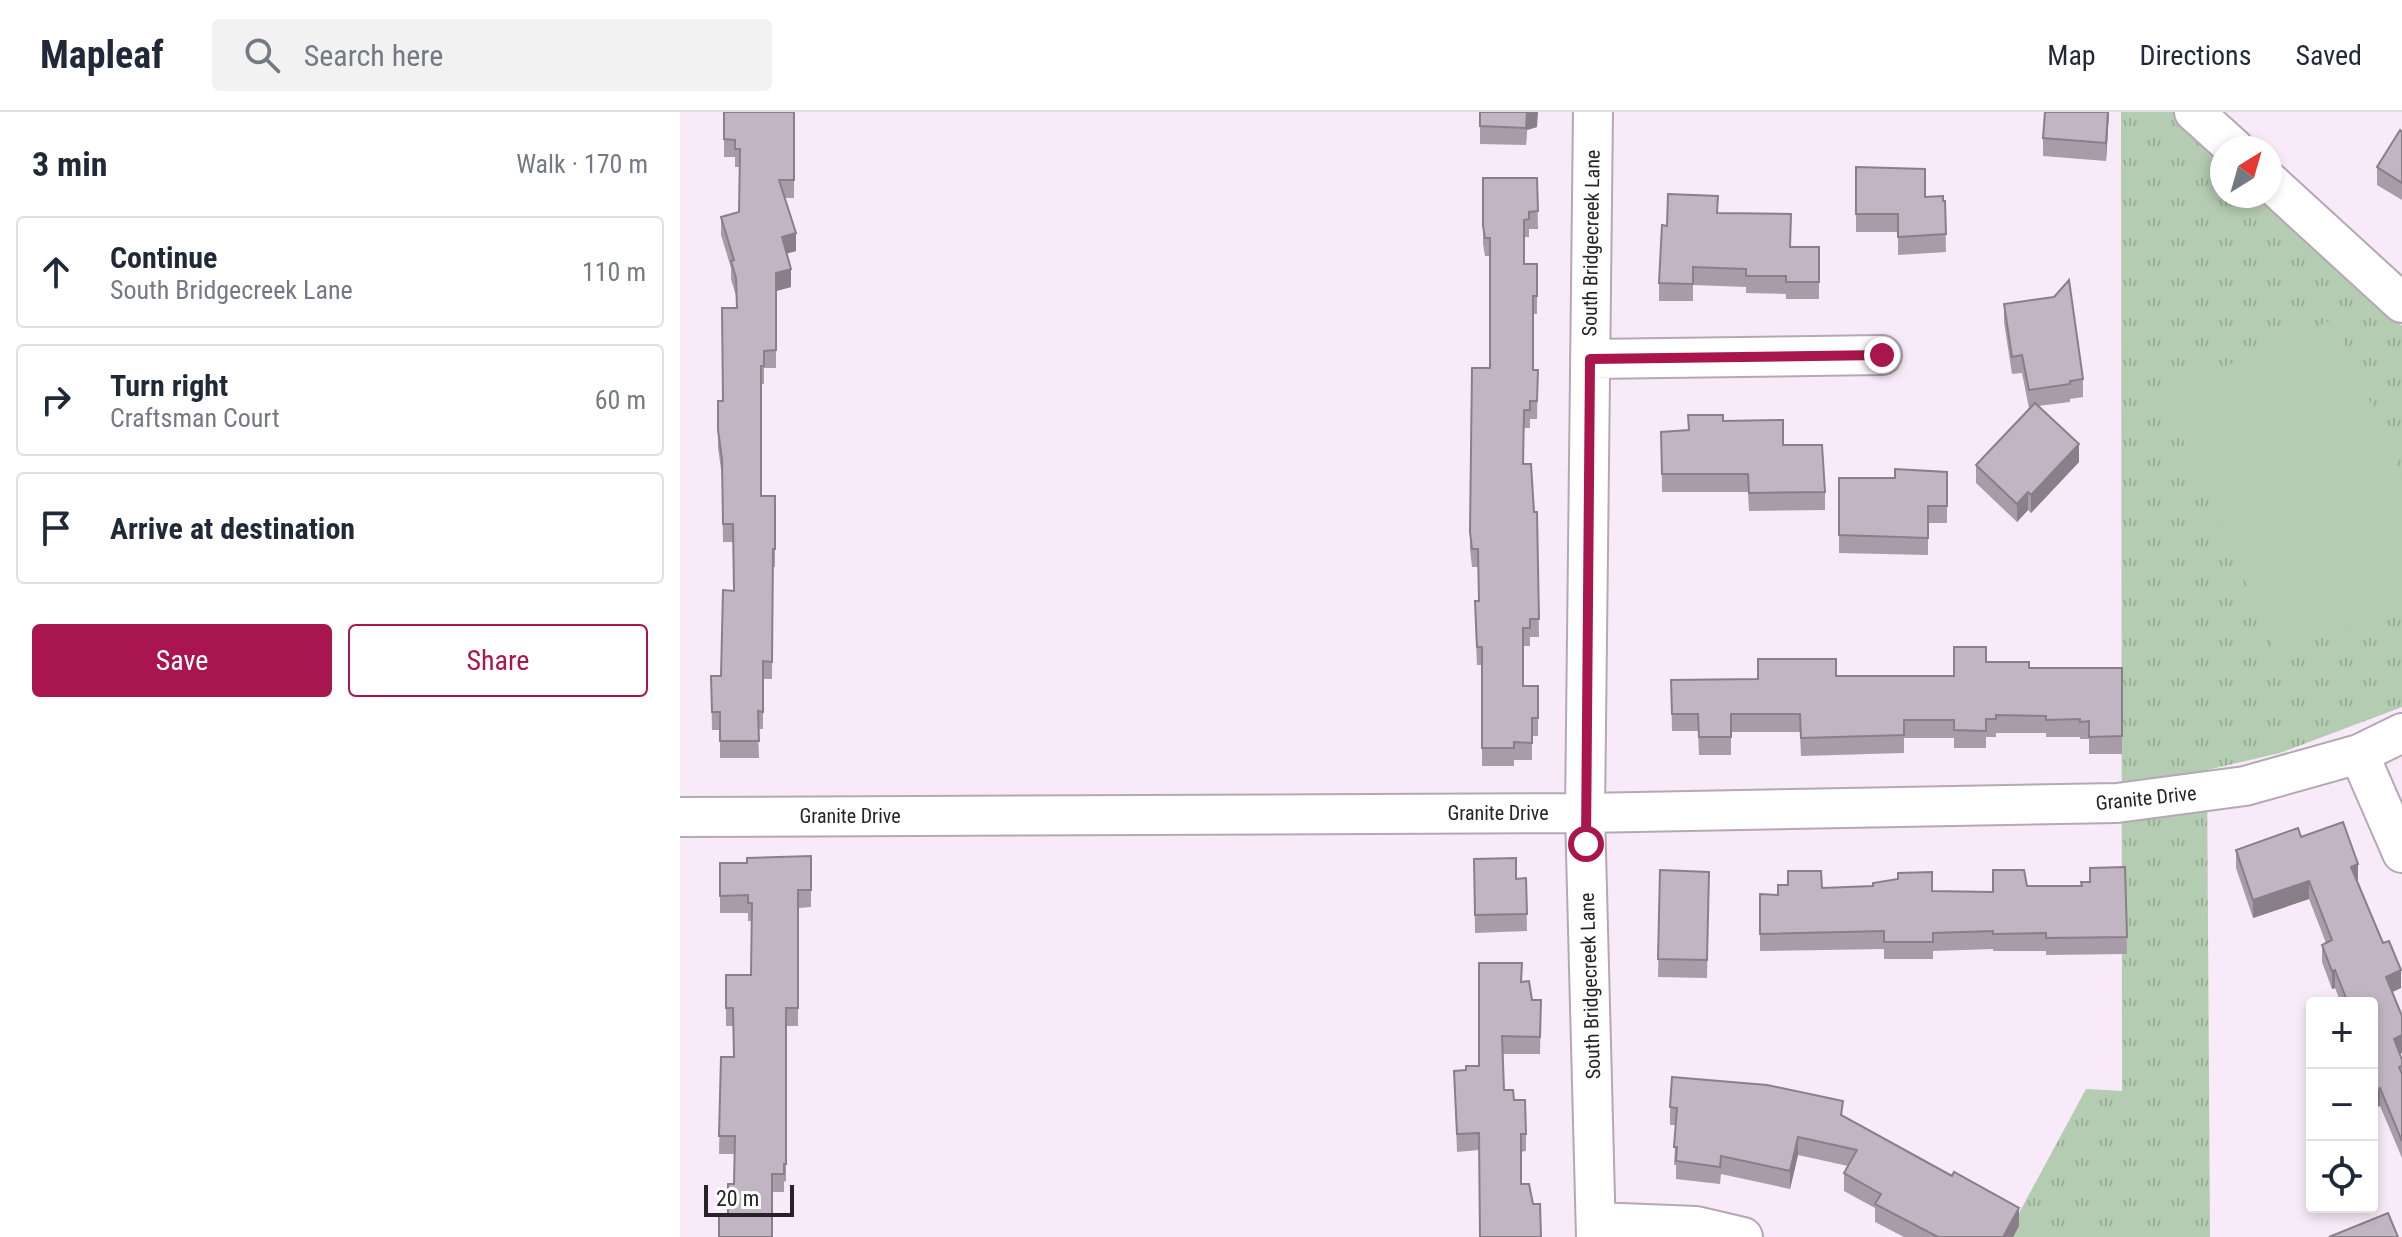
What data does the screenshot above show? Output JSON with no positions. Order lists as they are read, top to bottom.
{
  "streets": {
    "street": ["South Bridgecreek Lane", "Granite Drive"]
  },
  "crossings": [
    ["South Bridgecreek Lane", "Granite Drive"]
  ],
  "scale_bar": "20 m",
  "north": "top right",
  "page": {
    "header": "Mapleaf",
    "search": "Search here",
    "nav": ["Map", "Directions", "Saved"],
    "heading": ["3 min", "Walk · 170 m"],
    "list": [
      ["Continue", "South Bridgecreek Lane", "110 m"],
      ["Turn right", "Craftsman Court", "60 m"],
      "Arrive at destination"
    ],
    "buttons": ["Save", "Share"],
    "map_buttons": ["+", "−"],
    "scale": "20 m"
  }
}
